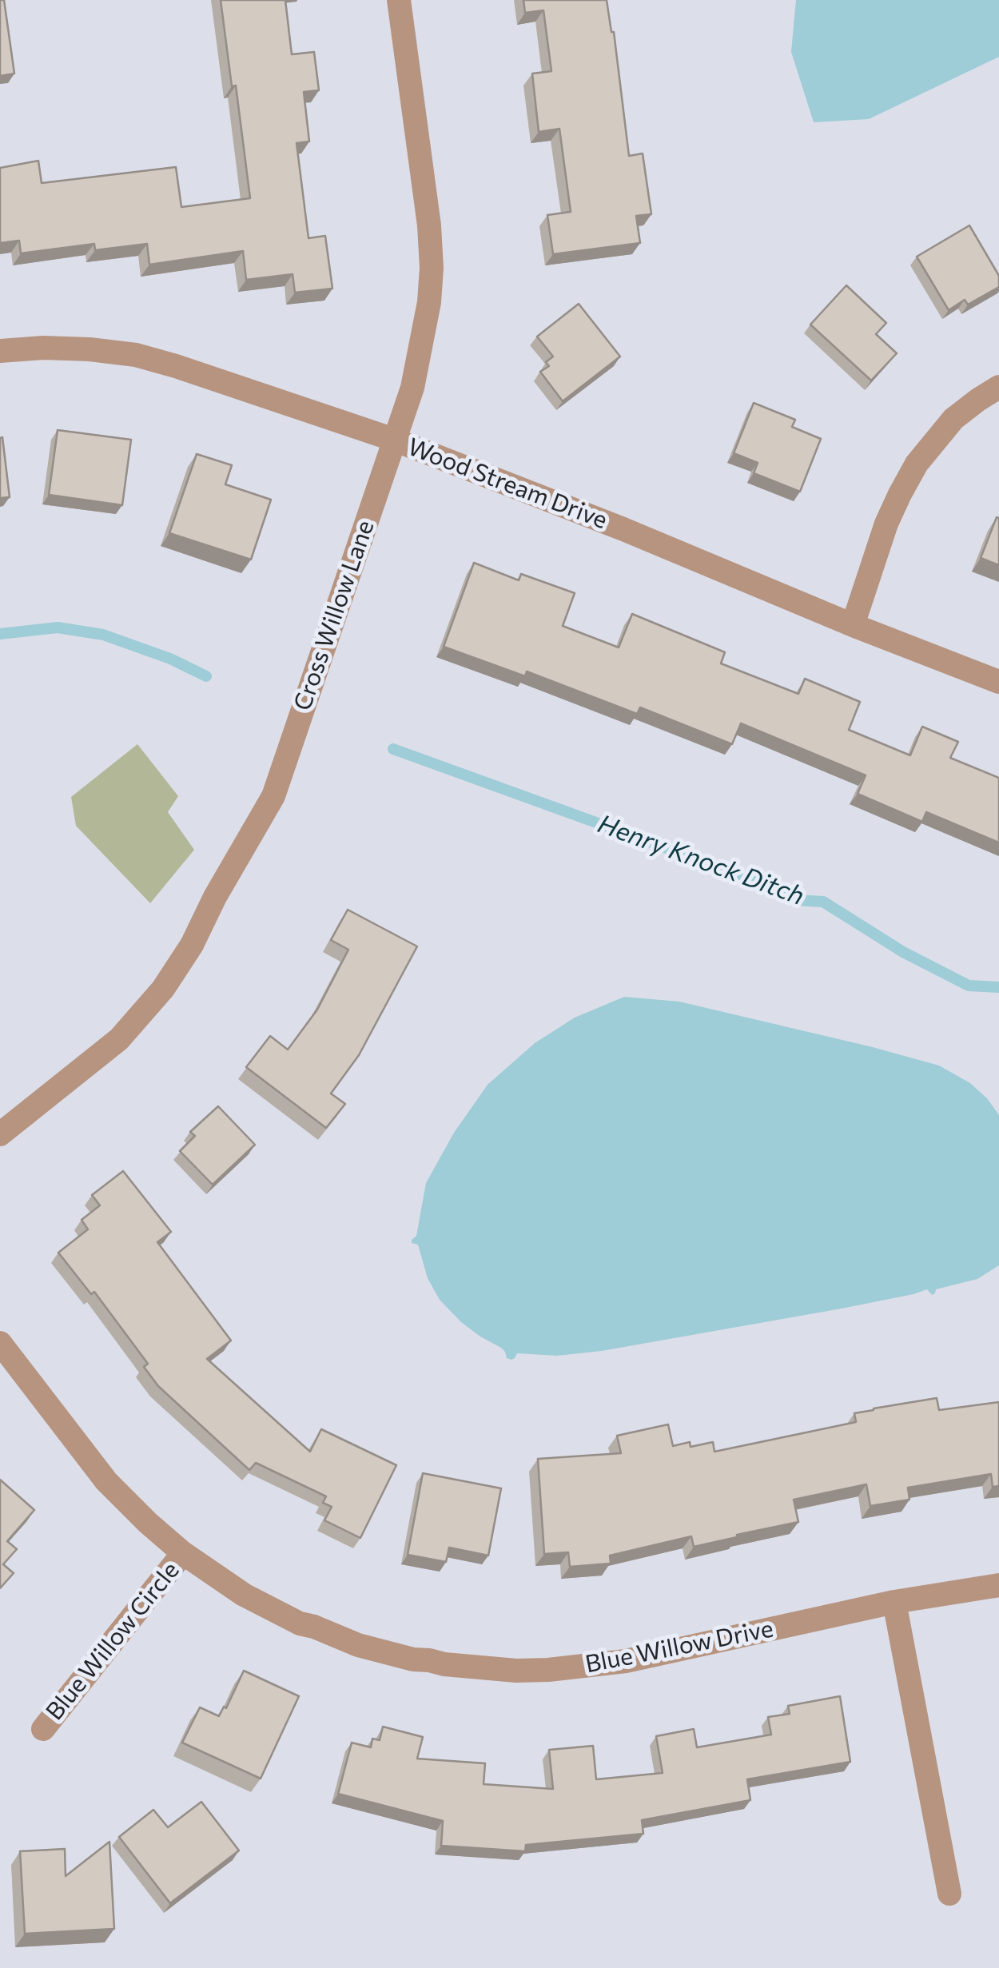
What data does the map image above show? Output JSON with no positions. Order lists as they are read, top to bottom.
{
  "streets": {
    "street": [
      "Wood Stream Drive",
      "Cross Willow Lane",
      "Blue Willow Circle",
      "Blue Willow Drive"
    ]
  },
  "crossings": [
    ["Wood Stream Drive", "Cross Willow Lane"],
    ["Blue Willow Circle", "Blue Willow Drive"]
  ],
  "water": ["Henry Knock Ditch"]
}
